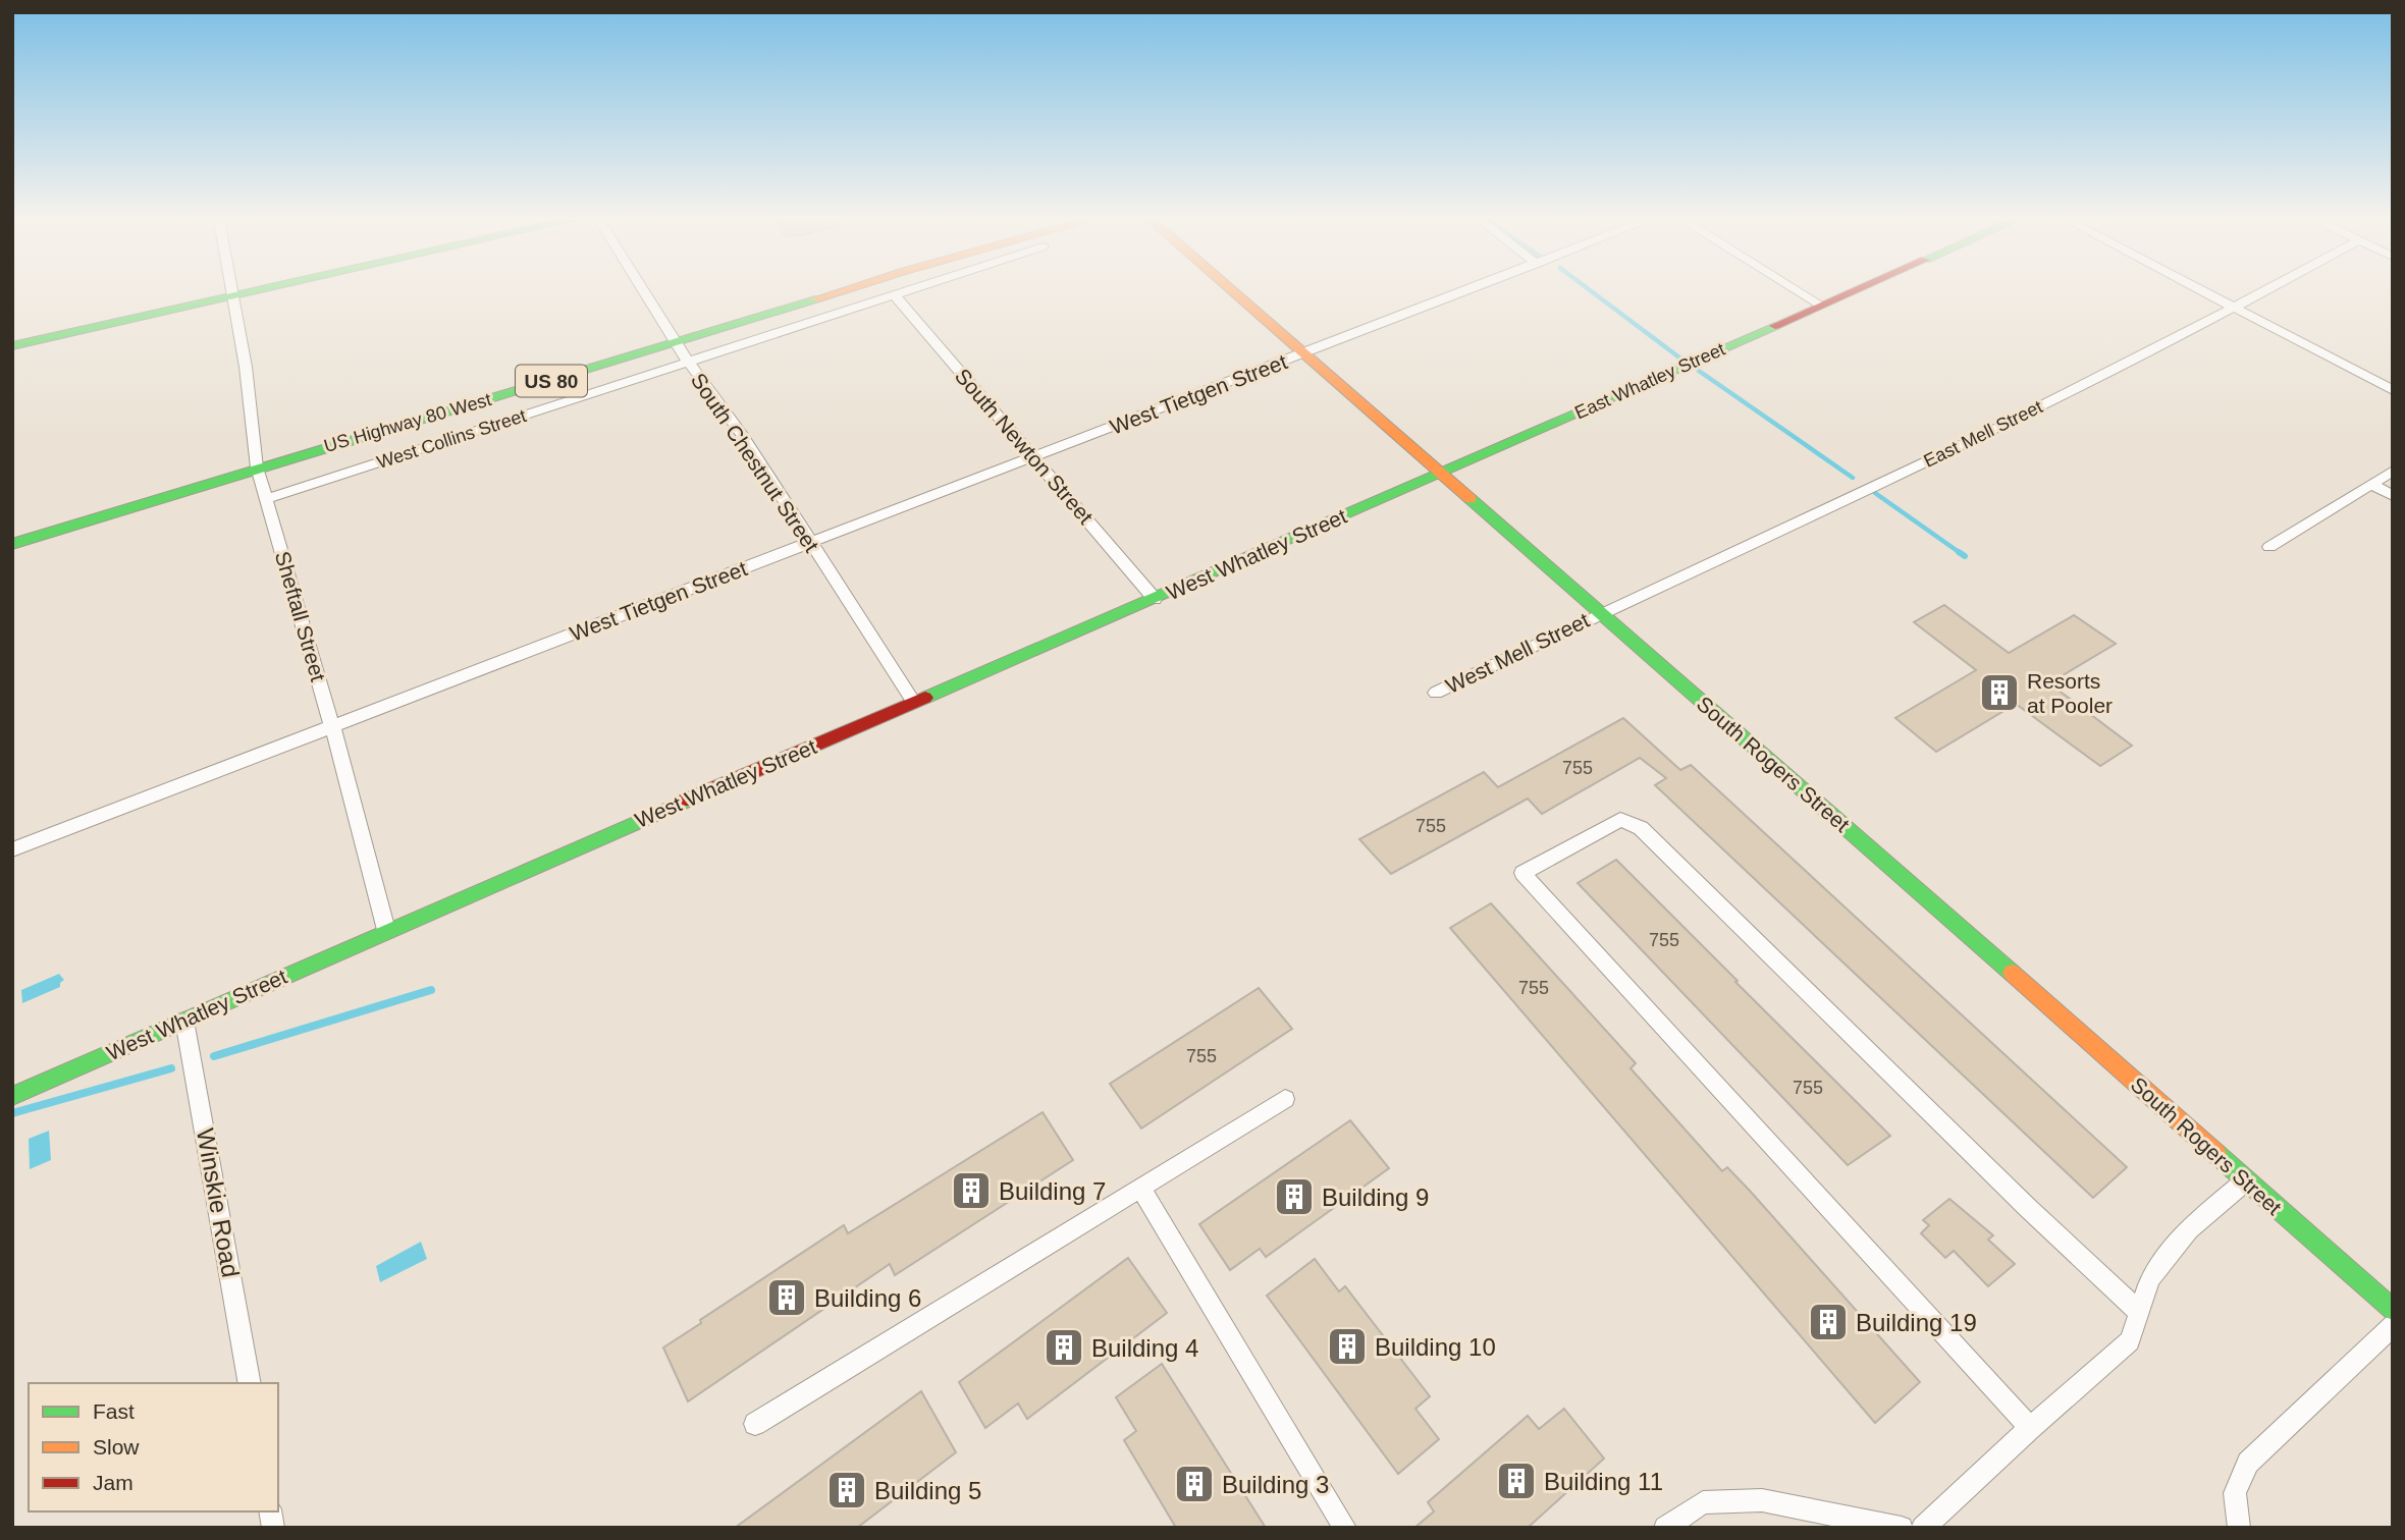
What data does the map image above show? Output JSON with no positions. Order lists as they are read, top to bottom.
{
  "streets": {
    "street": [
      "US 80",
      "East Whatley Street",
      "West Tietgen Street",
      "US Highway 80 West",
      "East Mell Street",
      "West Collins Street",
      "South Newton Street",
      "South Chestnut Street",
      "West Whatley Street",
      "Sheftall Street",
      "West Mell Street",
      "South Rogers Street",
      "Winskie Road"
    ]
  },
  "crossings": [
    ["East Whatley Street", "West Whatley Street"],
    ["East Whatley Street", "South Rogers Street"],
    ["West Tietgen Street", "South Newton Street"],
    ["West Tietgen Street", "South Chestnut Street"],
    ["West Tietgen Street", "Sheftall Street"],
    ["West Tietgen Street", "South Rogers Street"],
    ["US Highway 80 West", "South Chestnut Street"],
    ["US Highway 80 West", "Sheftall Street"],
    ["East Mell Street", "West Mell Street"],
    ["East Mell Street", "South Rogers Street"],
    ["West Collins Street", "South Newton Street"],
    ["West Collins Street", "South Chestnut Street"],
    ["West Collins Street", "Sheftall Street"],
    ["South Newton Street", "West Whatley Street"],
    ["South Chestnut Street", "West Whatley Street"],
    ["West Whatley Street", "Sheftall Street"],
    ["West Whatley Street", "South Rogers Street"],
    ["West Whatley Street", "Winskie Road"],
    ["West Mell Street", "South Rogers Street"]
  ],
  "places": {
    "building": [
      "Resorts at Pooler",
      "Building 7",
      "Building 9",
      "Building 6",
      "Building 19",
      "Building 10",
      "Building 4",
      "Building 11",
      "Building 3",
      "Building 5"
    ]
  },
  "house_numbers": [
    "755",
    "755",
    "755",
    "755",
    "755",
    "755"
  ],
  "legend": ["Fast", "Slow", "Jam"]
}
